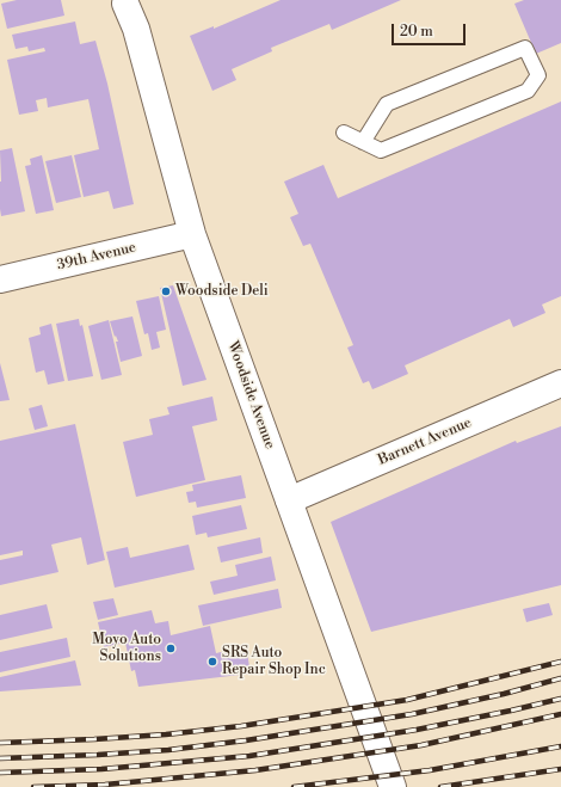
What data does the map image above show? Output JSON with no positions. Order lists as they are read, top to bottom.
{
  "streets": {
    "street": ["39th Avenue", "Woodside Avenue", "Barnett Avenue"]
  },
  "crossings": [
    ["39th Avenue", "Woodside Avenue"],
    ["Woodside Avenue", "Barnett Avenue"]
  ],
  "places": ["Woodside Deli", "Moyo Auto Solutions", "SRS Auto Repair Shop Inc"],
  "scale_bar": "20 m"
}
